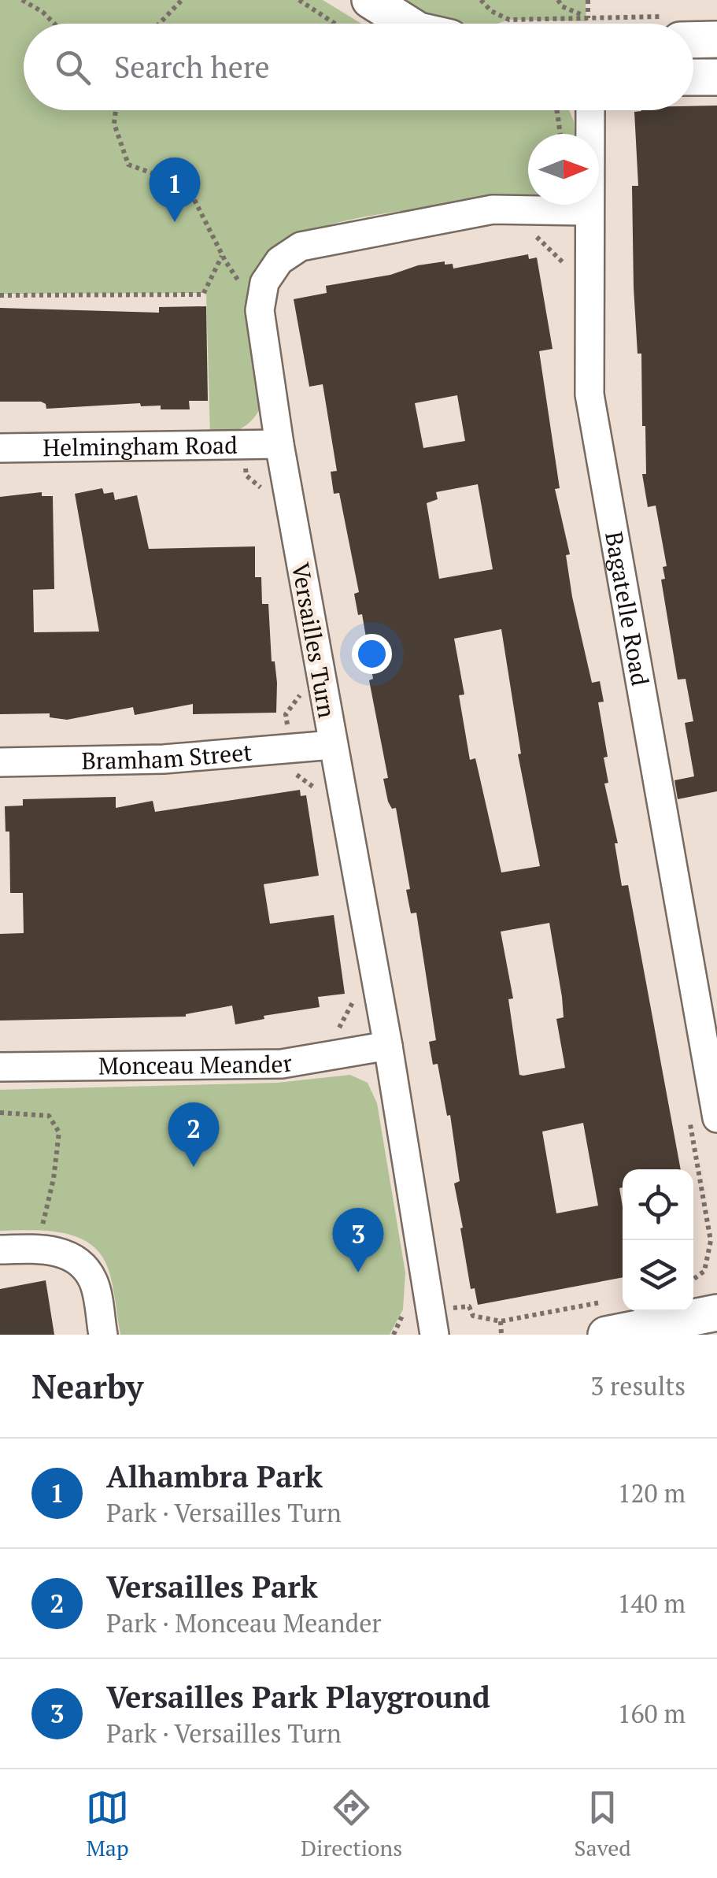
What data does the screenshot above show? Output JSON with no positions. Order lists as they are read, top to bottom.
{
  "streets": {
    "street": [
      "Helmingham Road",
      "Bagatelle Road",
      "Versailles Turn",
      "Bramham Street",
      "Monceau Meander"
    ]
  },
  "crossings": [
    ["Helmingham Road", "Versailles Turn"],
    ["Bagatelle Road", "Versailles Turn"],
    ["Versailles Turn", "Bramham Street"],
    ["Versailles Turn", "Monceau Meander"]
  ],
  "north": "right",
  "page": {
    "search": "Search here",
    "pins": ["1", "2", "3"],
    "heading": ["Nearby", "3 results"],
    "list": [
      {
        "mark": "1",
        "name": "Alhambra Park",
        "note": "Park · Versailles Turn",
        "value": "120 m"
      },
      {
        "mark": "2",
        "name": "Versailles Park",
        "note": "Park · Monceau Meander",
        "value": "140 m"
      },
      {
        "mark": "3",
        "name": "Versailles Park Playground",
        "note": "Park · Versailles Turn",
        "value": "160 m"
      }
    ],
    "nav": ["Map", "Directions", "Saved"]
  }
}
